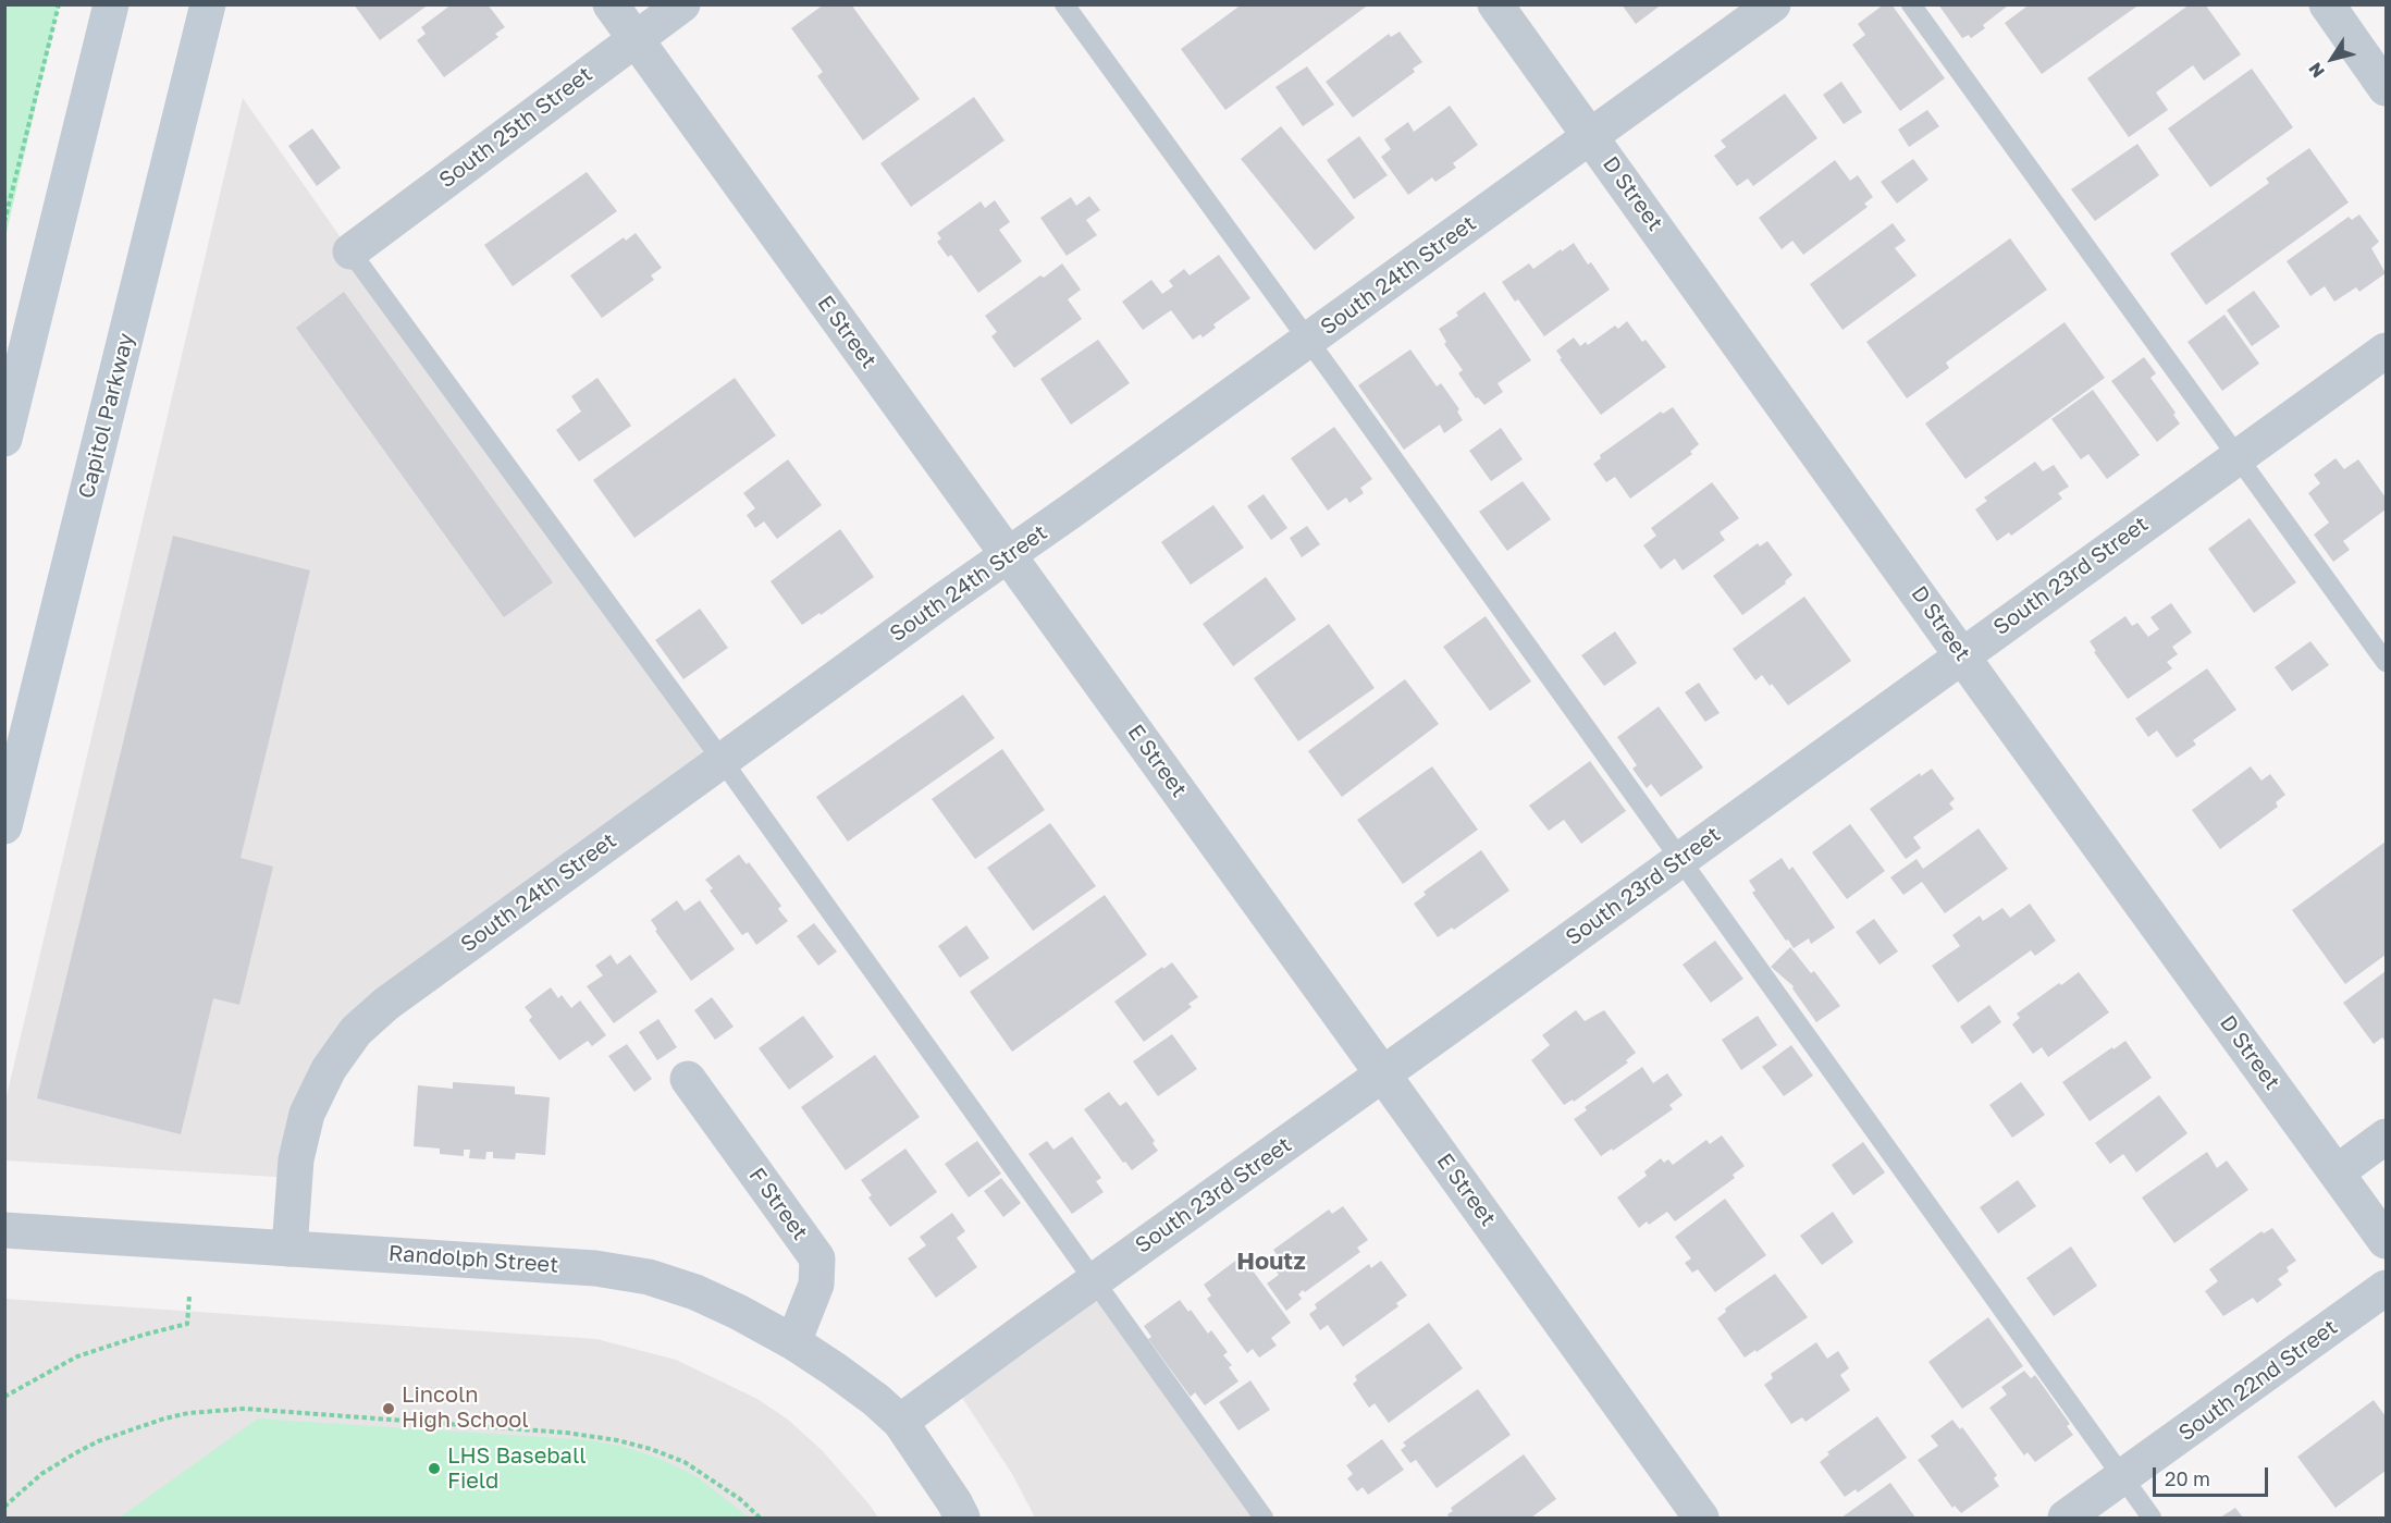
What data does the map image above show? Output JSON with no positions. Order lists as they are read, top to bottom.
{
  "streets": {
    "main road": ["Capitol Parkway"],
    "street": [
      "South 25th Street",
      "D Street",
      "South 24th Street",
      "E Street",
      "South 23rd Street",
      "F Street",
      "Randolph Street",
      "South 22nd Street"
    ]
  },
  "crossings": [
    ["South 25th Street", "E Street"],
    ["D Street", "South 24th Street"],
    ["D Street", "South 23rd Street"],
    ["South 24th Street", "E Street"],
    ["South 24th Street", "Randolph Street"],
    ["E Street", "South 23rd Street"],
    ["South 23rd Street", "Randolph Street"],
    ["F Street", "Randolph Street"]
  ],
  "districts": ["Houtz"],
  "places": ["Lincoln High School", "LHS Baseball Field"],
  "scale_bar": "20 m",
  "north": "bottom left"
}
